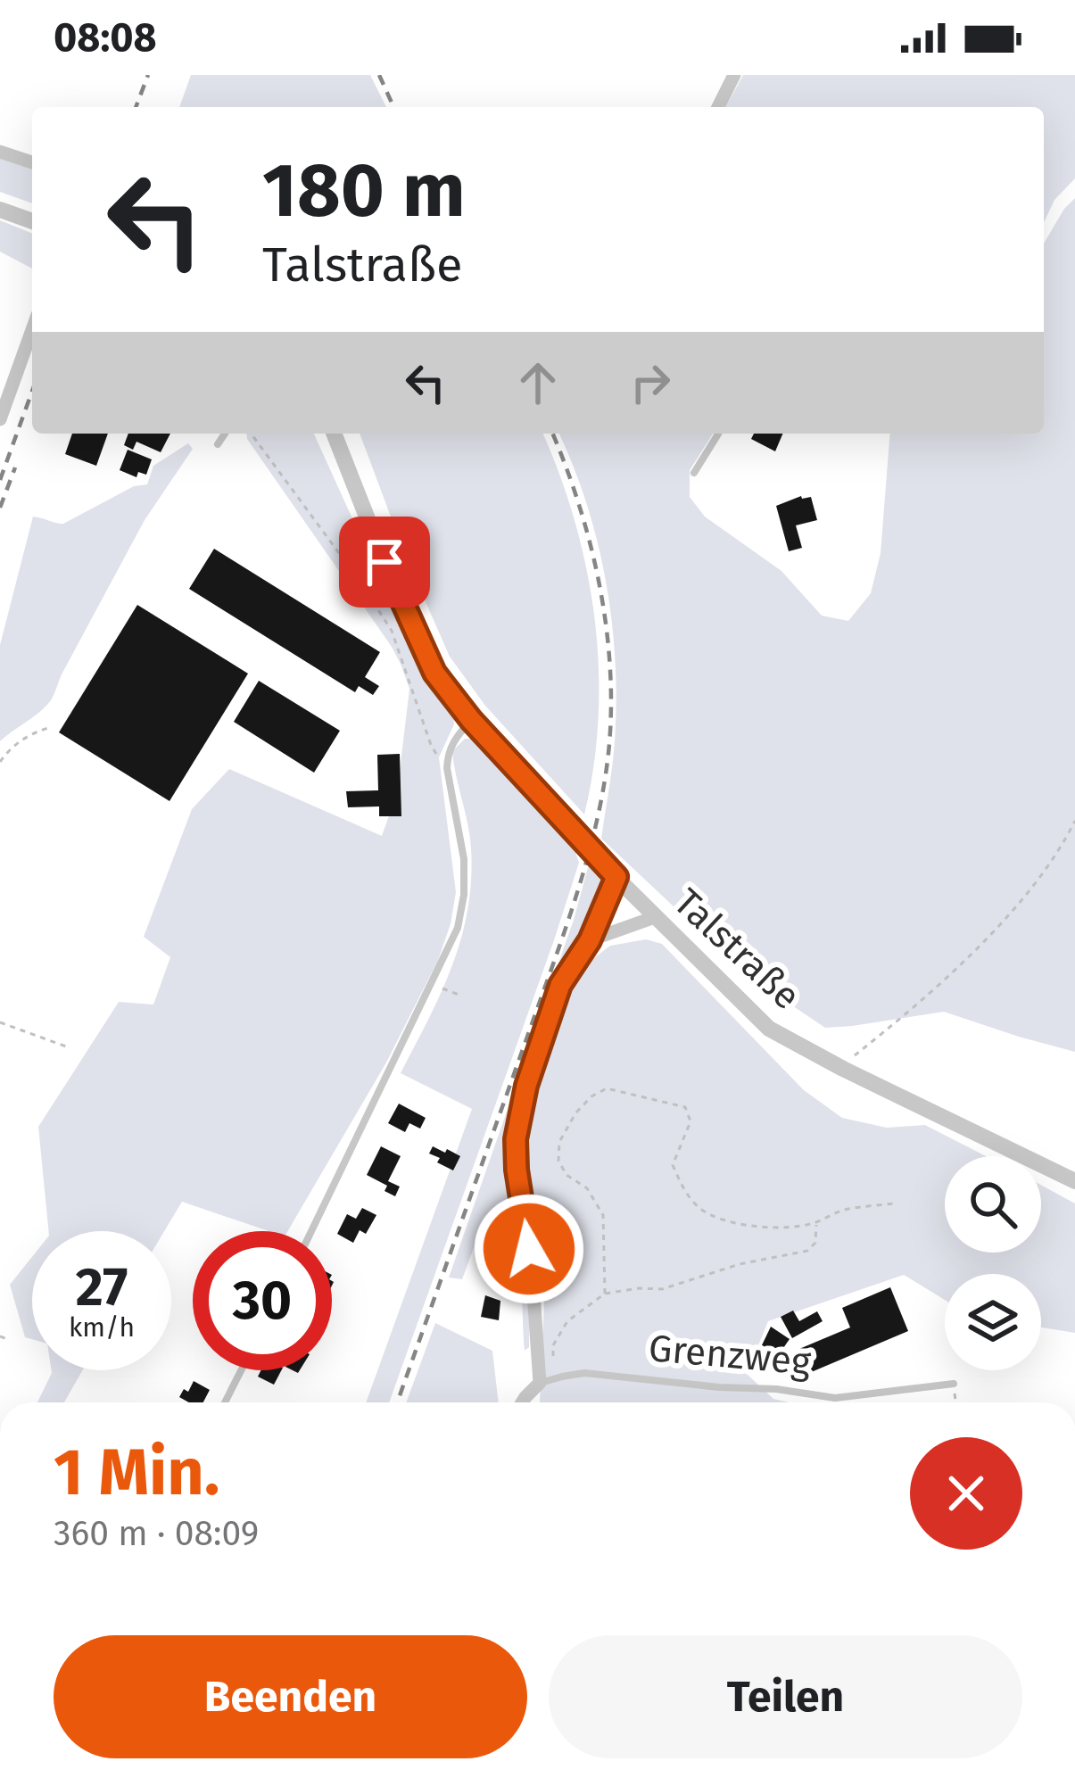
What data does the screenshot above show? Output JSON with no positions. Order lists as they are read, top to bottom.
{
  "streets": {
    "street": ["Talstraße"],
    "lane": ["Grenzweg"]
  },
  "page": {
    "status": "08:08",
    "turn": ["180 m", "Talstraße"],
    "speed": "27 km/h",
    "limit": "30",
    "heading": ["1 Min.", "360 m · 08:09"],
    "buttons": ["Beenden", "Teilen"]
  }
}
